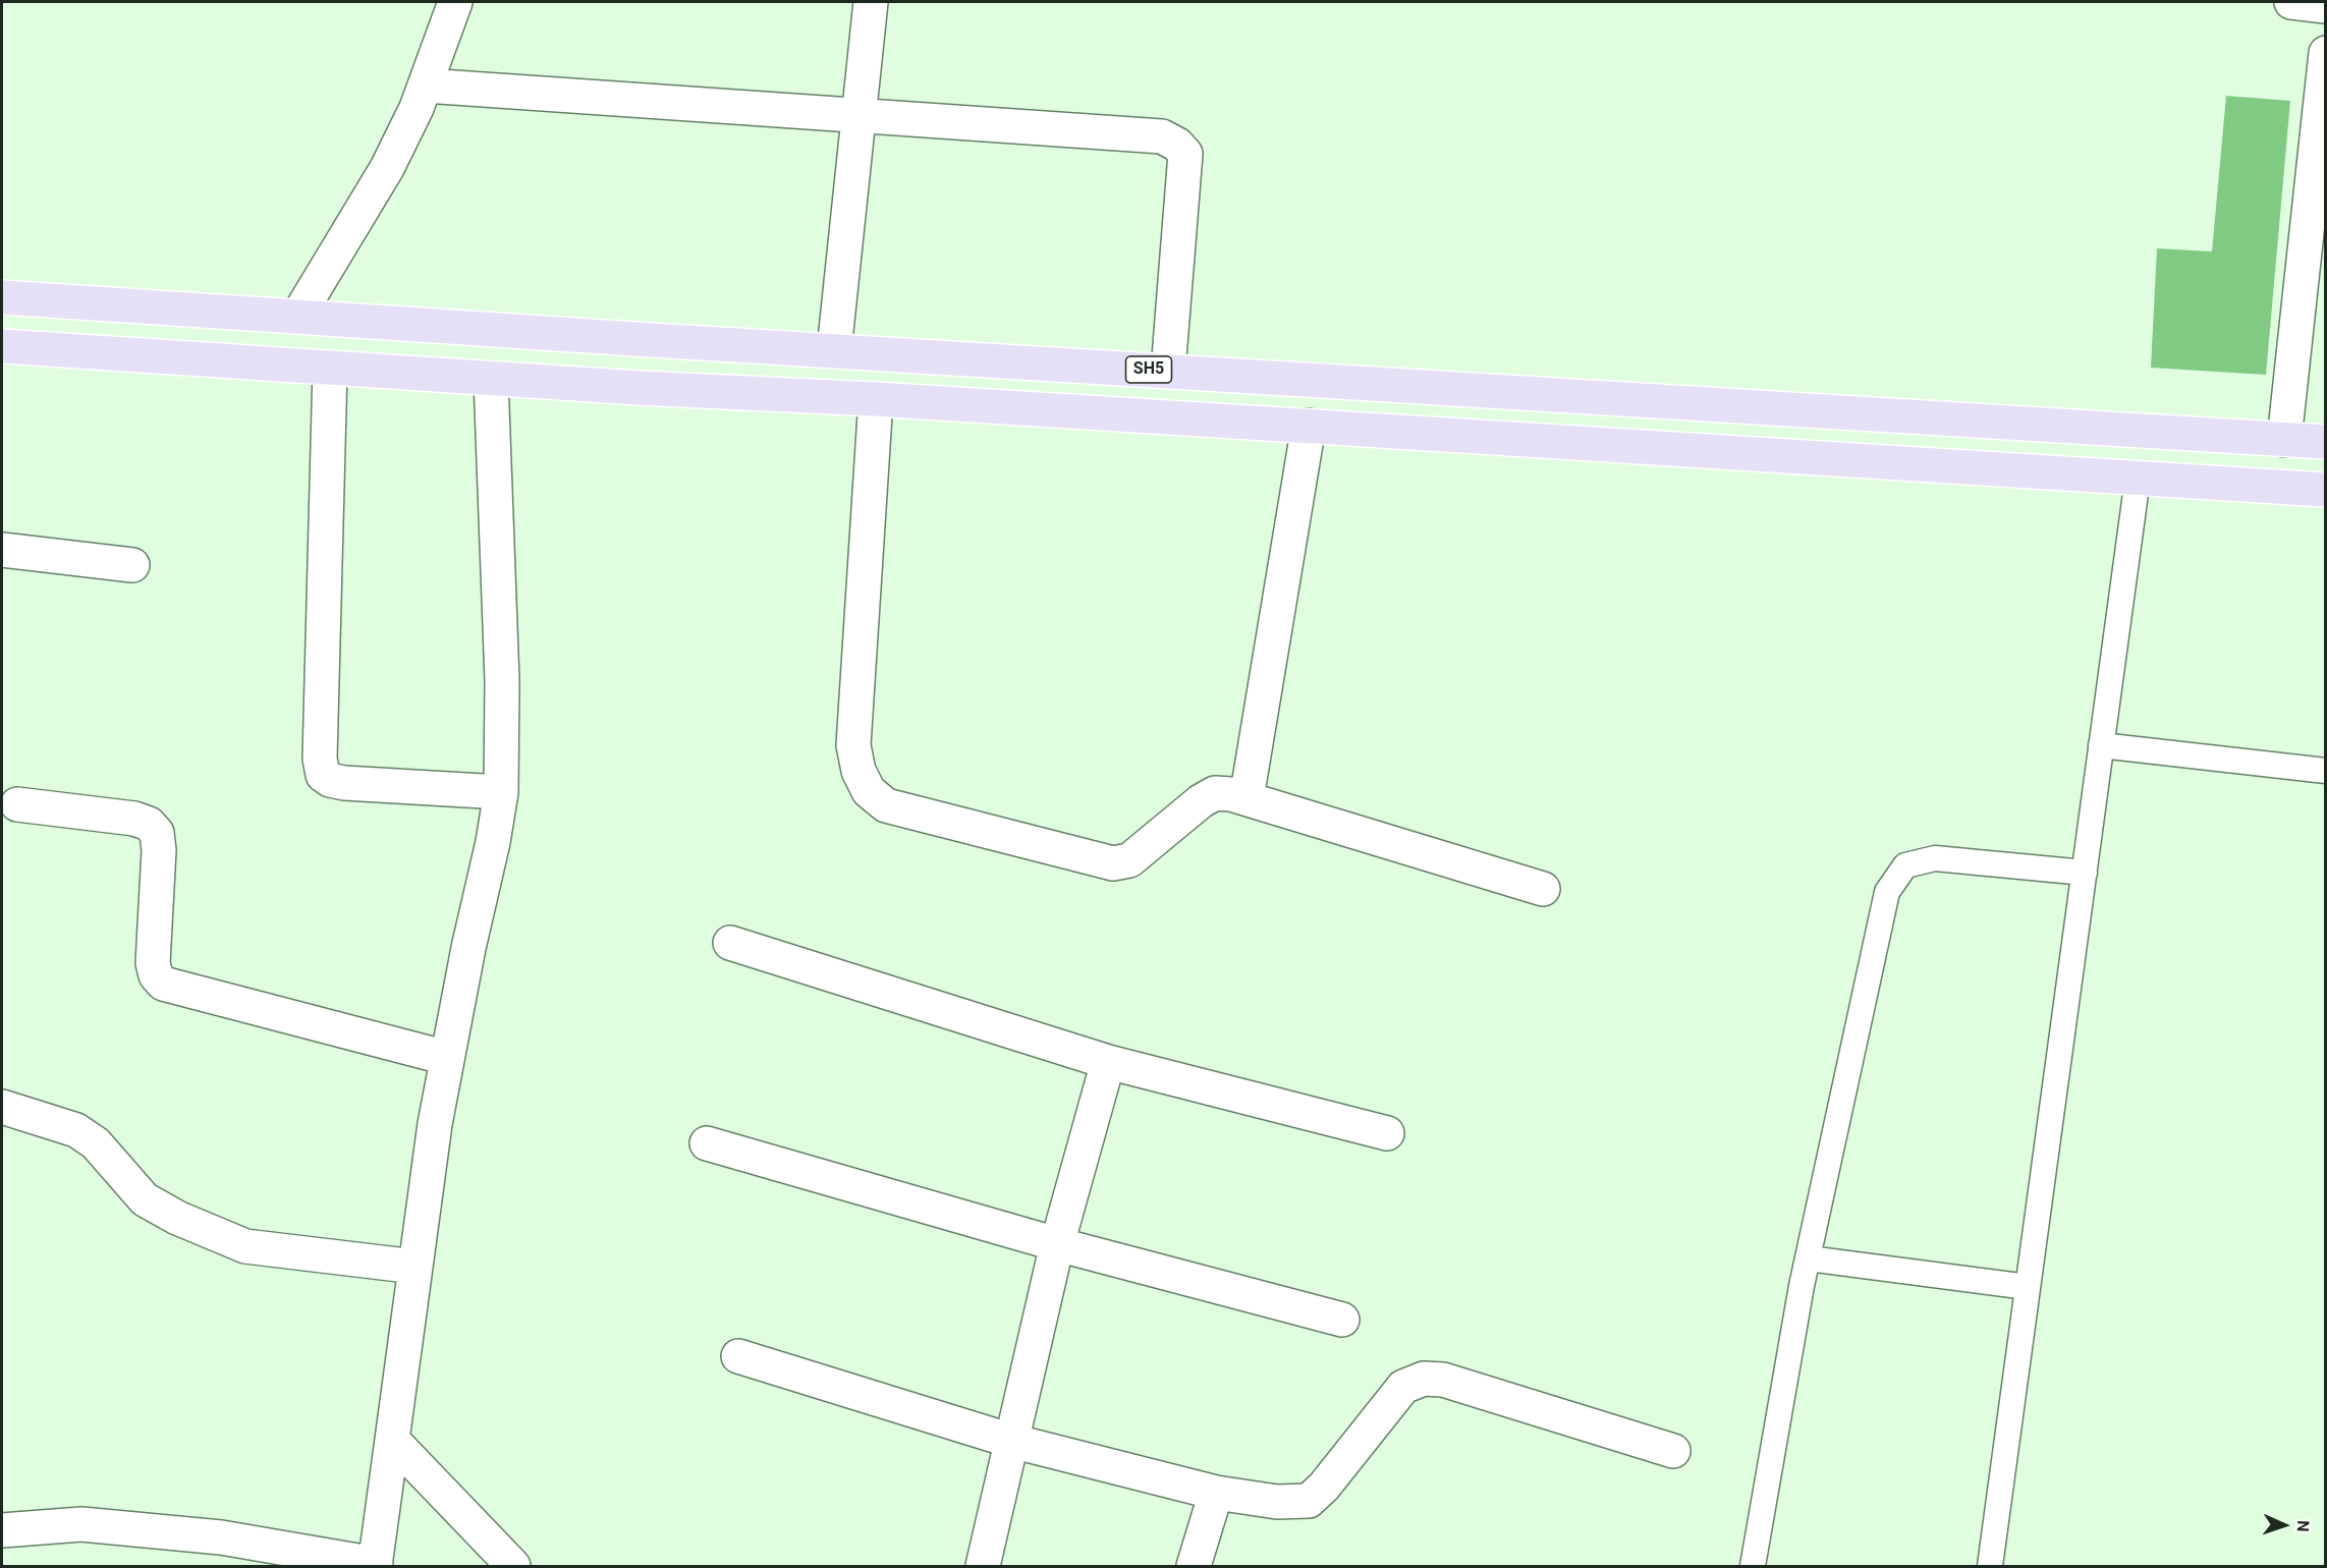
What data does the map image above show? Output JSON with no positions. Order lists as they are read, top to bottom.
{
  "streets": {
    "main road": ["SH5"]
  },
  "north": "right"
}
